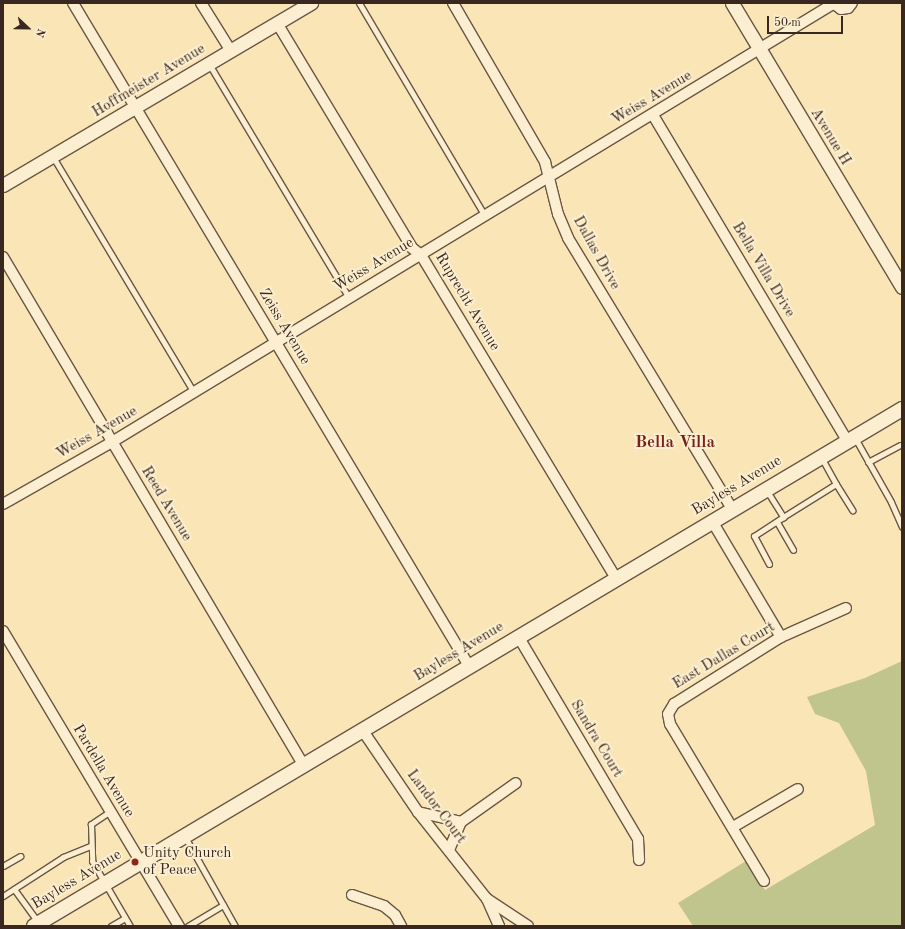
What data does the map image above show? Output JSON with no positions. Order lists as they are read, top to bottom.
{
  "streets": {
    "main road": ["Bayless Avenue"],
    "street": [
      "Hoffmeister Avenue",
      "Weiss Avenue",
      "Avenue H",
      "Dallas Drive",
      "Bella Villa Drive",
      "Ruprecht Avenue",
      "Zeiss Avenue",
      "Reed Avenue",
      "East Dallas Court",
      "Sandra Court",
      "Pardella Avenue",
      "Landor Court"
    ]
  },
  "crossings": [
    ["Hoffmeister Avenue", "Ruprecht Avenue"],
    ["Hoffmeister Avenue", "Zeiss Avenue"],
    ["Weiss Avenue", "Avenue H"],
    ["Weiss Avenue", "Dallas Drive"],
    ["Weiss Avenue", "Bella Villa Drive"],
    ["Weiss Avenue", "Ruprecht Avenue"],
    ["Weiss Avenue", "Zeiss Avenue"],
    ["Weiss Avenue", "Reed Avenue"],
    ["Dallas Drive", "Bayless Avenue"],
    ["Bella Villa Drive", "Bayless Avenue"],
    ["Ruprecht Avenue", "Bayless Avenue"],
    ["Zeiss Avenue", "Bayless Avenue"],
    ["Bayless Avenue", "Reed Avenue"],
    ["Bayless Avenue", "Sandra Court"],
    ["Bayless Avenue", "Pardella Avenue"],
    ["Bayless Avenue", "Landor Court"]
  ],
  "districts": ["Bella Villa"],
  "places": ["Unity Church of Peace"],
  "scale_bar": "50 m",
  "north": "right"
}
